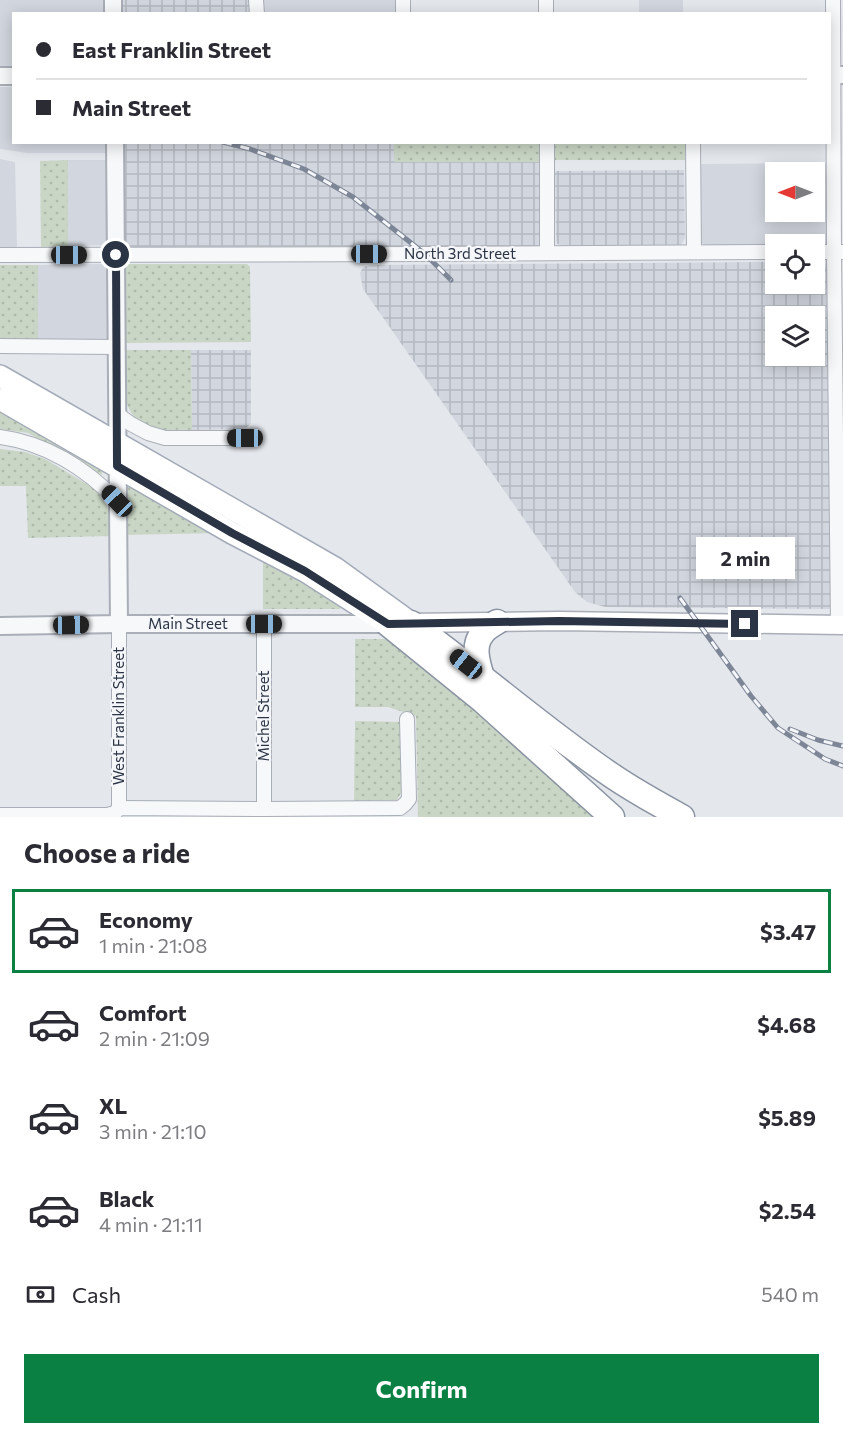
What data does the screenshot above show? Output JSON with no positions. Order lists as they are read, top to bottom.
{
  "streets": {
    "main road": ["Main Street"],
    "street": ["North 3rd Street", "West Franklin Street", "Michel Street"]
  },
  "crossings": [
    ["Main Street", "West Franklin Street"],
    ["Main Street", "Michel Street"]
  ],
  "north": "left",
  "page": {
    "banner": ["East Franklin Street", "Main Street"],
    "bubble": "2 min",
    "heading": "Choose a ride",
    "list": [
      {
        "name": "Economy",
        "note": "1 min · 21:08",
        "value": "$3.47"
      },
      {
        "name": "Comfort",
        "note": "2 min · 21:09",
        "value": "$4.68"
      },
      {
        "name": "XL",
        "note": "3 min · 21:10",
        "value": "$5.89"
      },
      {
        "name": "Black",
        "note": "4 min · 21:11",
        "value": "$2.54"
      }
    ],
    "pay": ["Cash", "540 m"],
    "buttons": "Confirm"
  }
}
